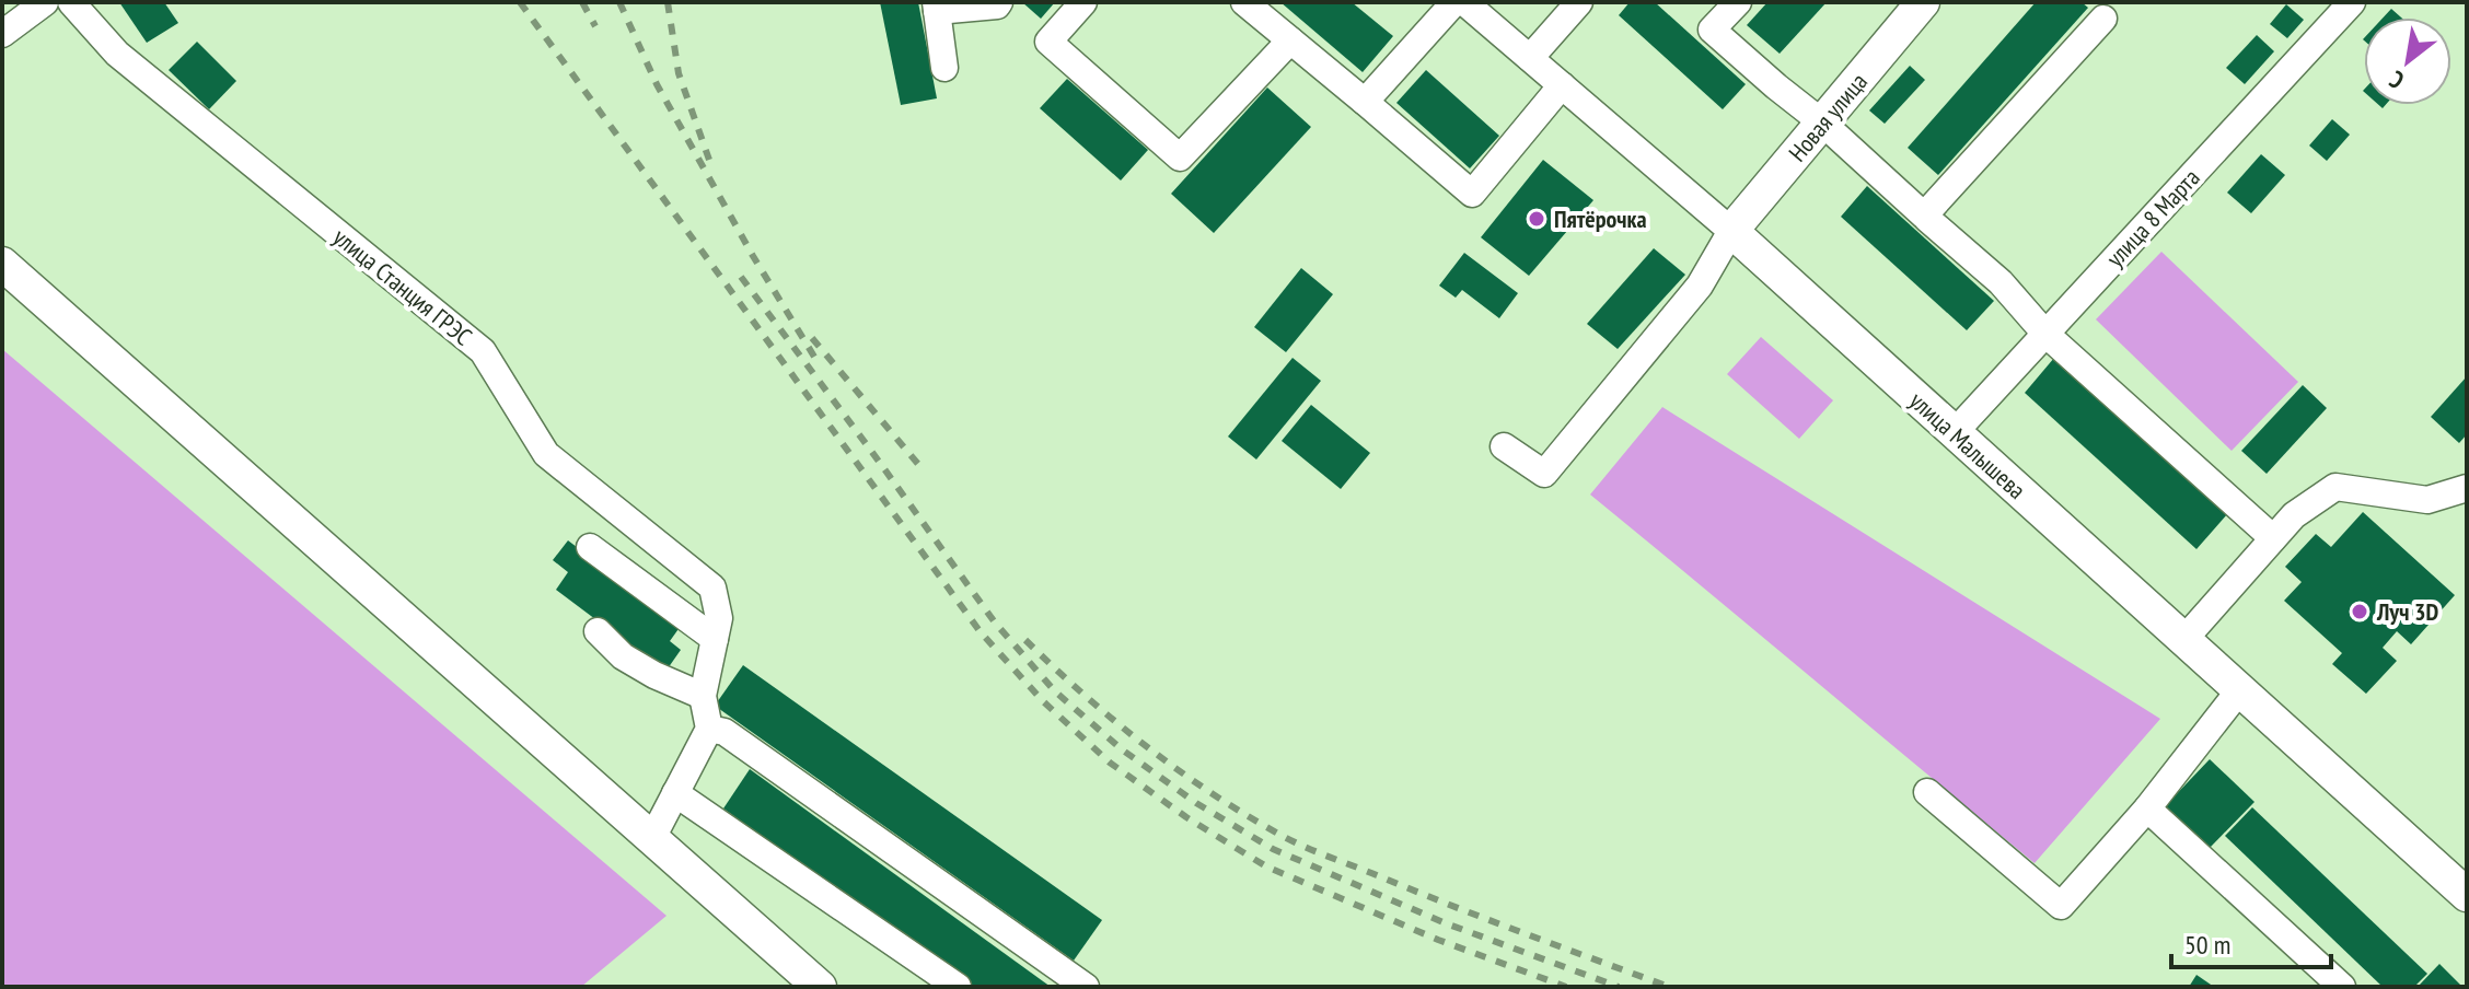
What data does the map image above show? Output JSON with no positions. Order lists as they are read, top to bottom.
{
  "streets": {
    "main road": ["Новая улица", "улица Малышева"],
    "street": ["улица 8 Марта", "улица Станция ГРЭС"]
  },
  "crossings": [
    ["Новая улица", "улица Малышева"],
    ["улица 8 Марта", "улица Малышева"]
  ],
  "places": ["Пятёрочка", "Луч 3D"],
  "scale_bar": "50 m",
  "north": "bottom left"
}
